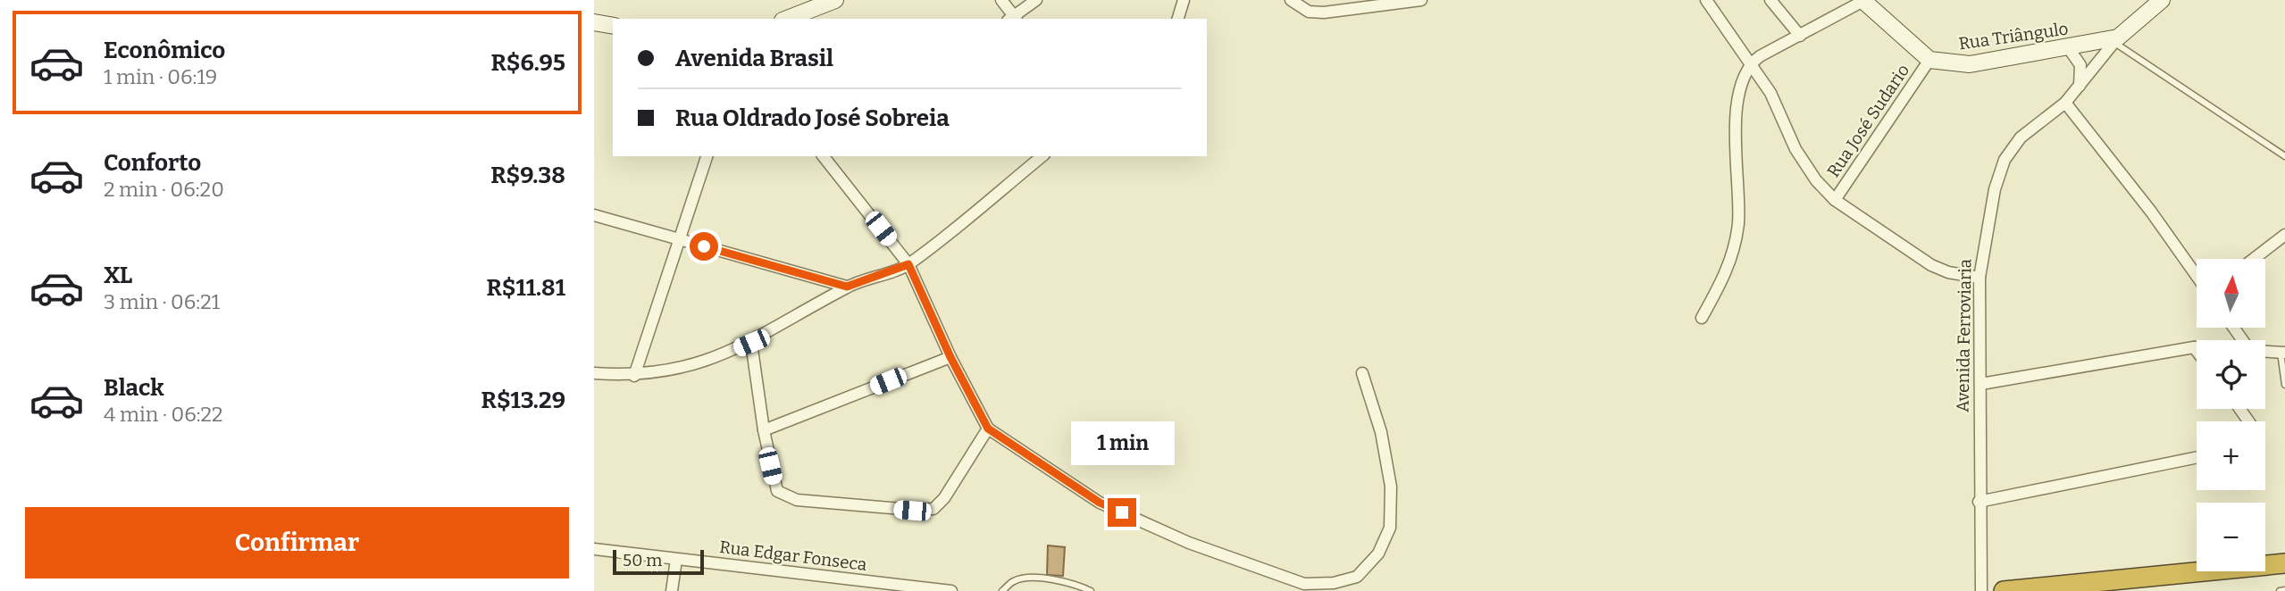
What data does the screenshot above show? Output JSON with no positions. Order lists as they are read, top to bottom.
{
  "streets": {
    "street": [
      "Rua Triângulo",
      "Rua José Sudario",
      "Avenida Ferroviaria",
      "Rua Edgar Fonseca"
    ]
  },
  "crossings": [
    ["Rua Triângulo", "Rua José Sudario"],
    ["Rua Triângulo", "Avenida Ferroviaria"]
  ],
  "scale_bar": "50 m",
  "north": "top",
  "page": {
    "list": [
      {
        "name": "Econômico",
        "note": "1 min · 06:19",
        "value": "R$6.95"
      },
      {
        "name": "Conforto",
        "note": "2 min · 06:20",
        "value": "R$9.38"
      },
      {
        "name": "XL",
        "note": "3 min · 06:21",
        "value": "R$11.81"
      },
      {
        "name": "Black",
        "note": "4 min · 06:22",
        "value": "R$13.29"
      }
    ],
    "banner": ["Avenida Brasil", "Rua Oldrado José Sobreia"],
    "map_buttons": ["+", "−"],
    "bubble": "1 min",
    "buttons": "Confirmar",
    "scale": "50 m"
  }
}
